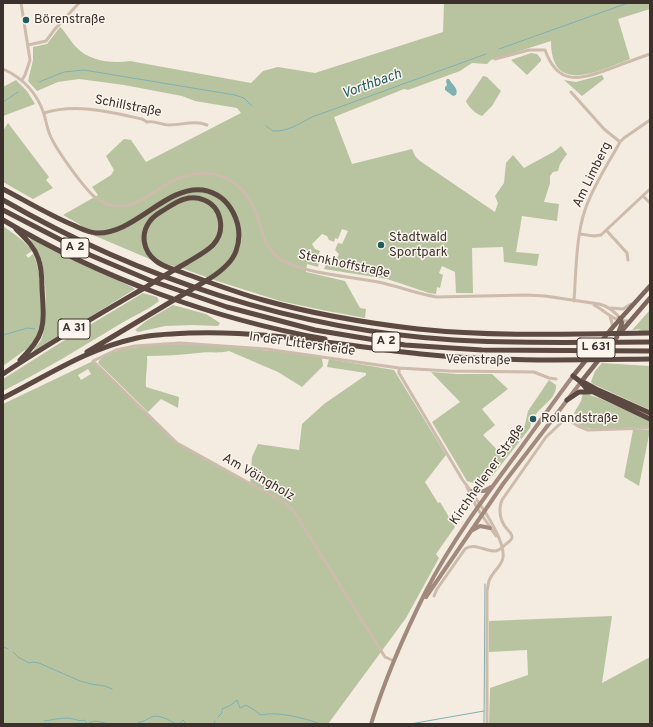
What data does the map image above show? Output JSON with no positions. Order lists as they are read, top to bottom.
{
  "streets": {
    "highway": ["A 2", "A 31"],
    "main road": ["L 631", "Kirchhellener Straße"],
    "street": [
      "Schillstraße",
      "Am Limberg",
      "Stenkhoffstraße",
      "In der Littersheide",
      "Veenstraße",
      "Am Vöingholz"
    ]
  },
  "crossings": [
    ["Schillstraße", "Stenkhoffstraße"],
    ["Am Limberg", "Stenkhoffstraße"],
    ["A 2", "Kirchhellener Straße"],
    ["Stenkhoffstraße", "Kirchhellener Straße"],
    ["In der Littersheide", "Veenstraße"],
    ["In der Littersheide", "Am Vöingholz"],
    ["Kirchhellener Straße", "Am Vöingholz"]
  ],
  "water": ["Vorthbach"],
  "places": ["Börenstraße", "Stadtwald Sportpark", "Rolandstraße"]
}
